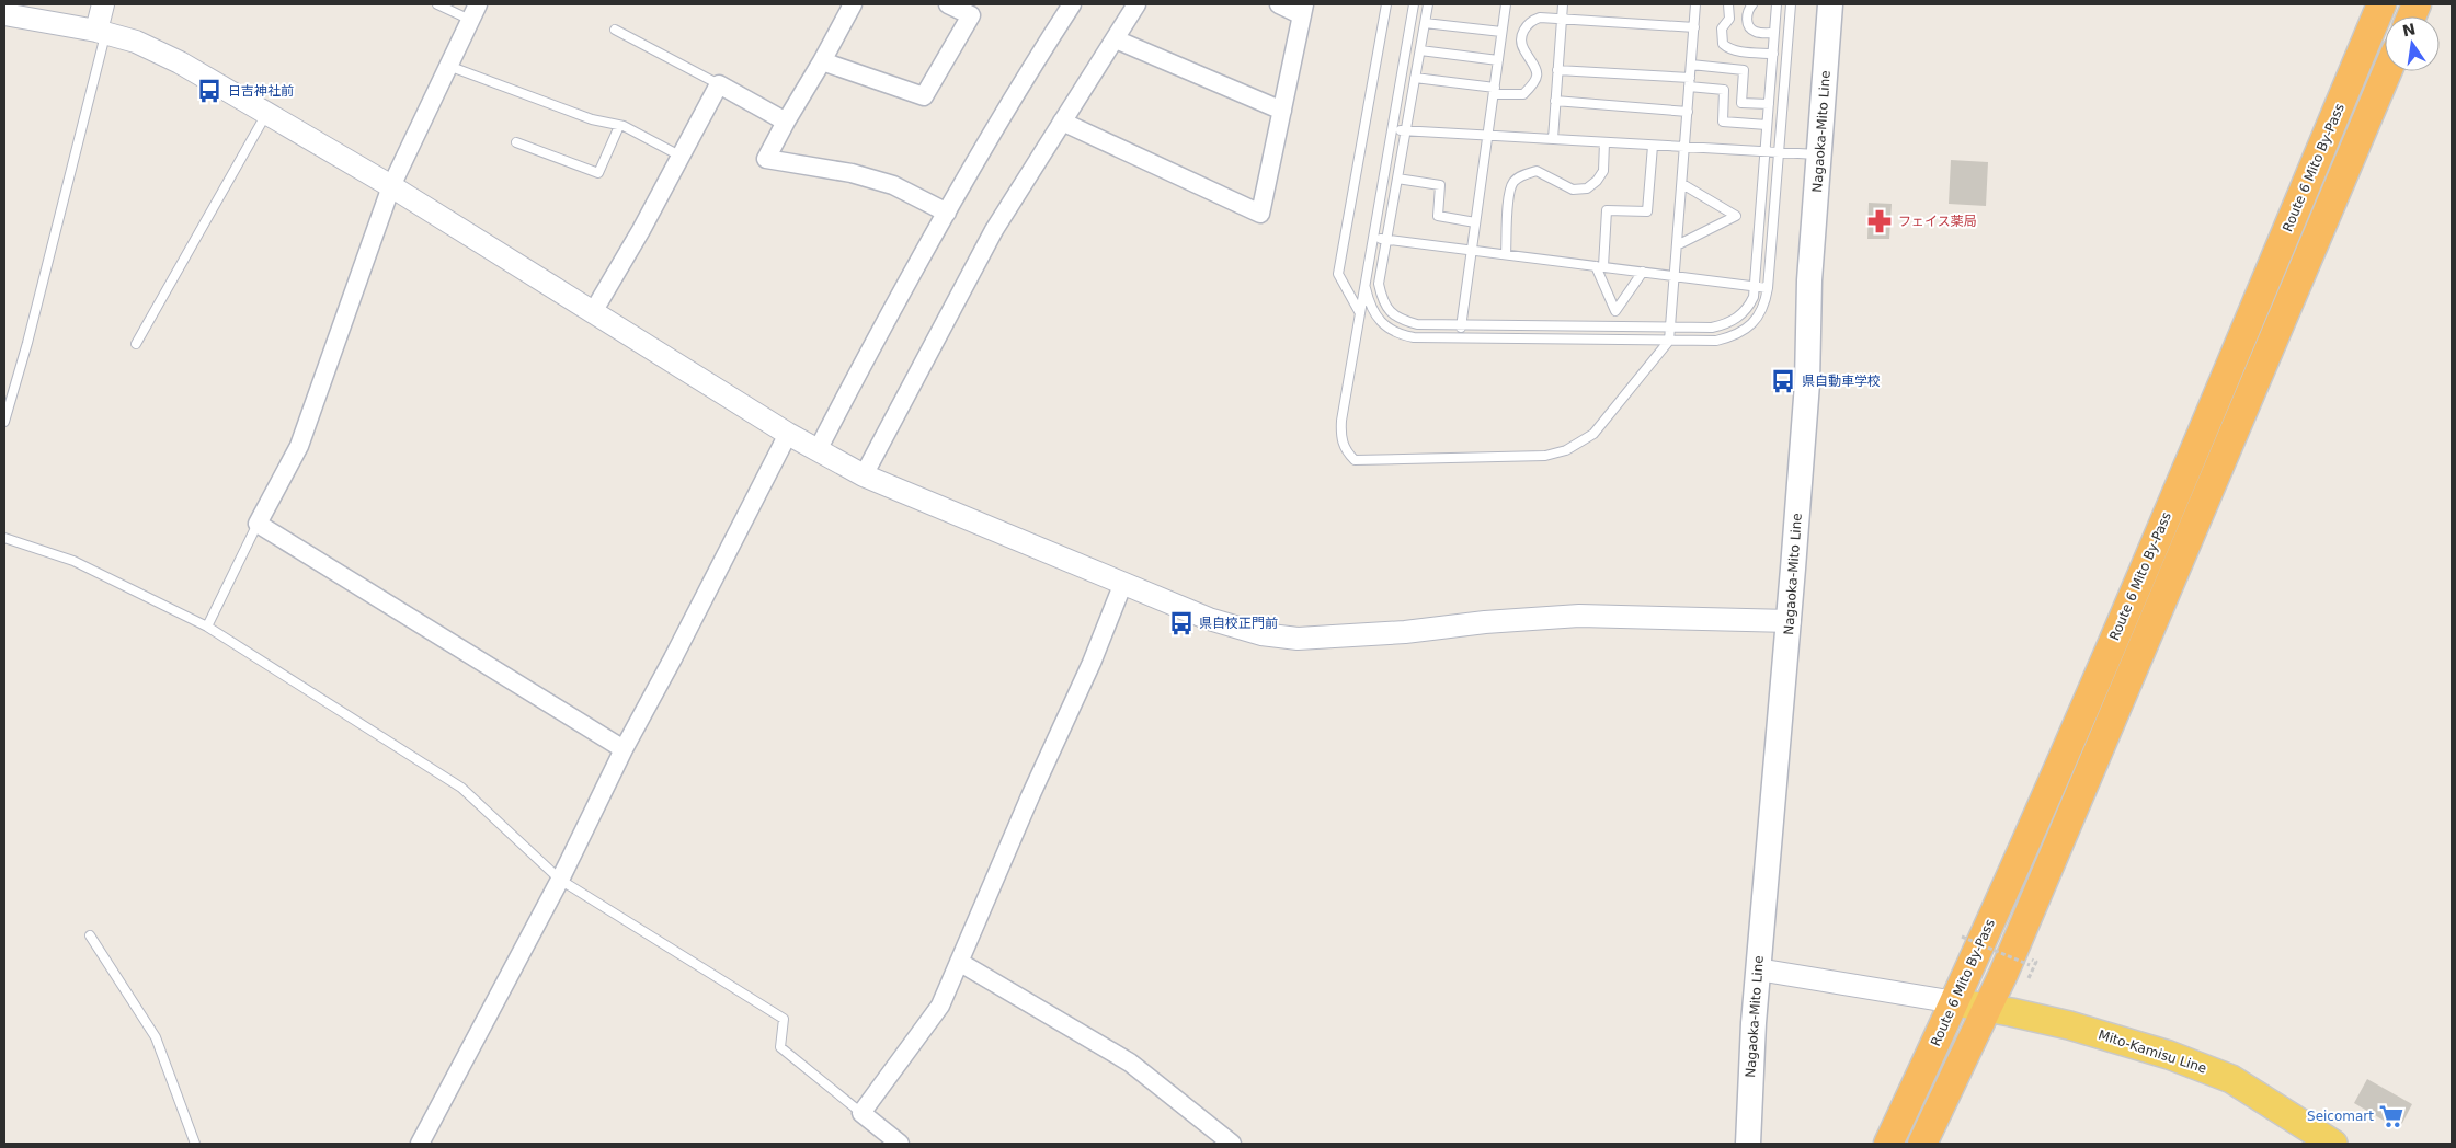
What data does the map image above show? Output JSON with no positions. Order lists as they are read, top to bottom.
{
  "streets": {
    "highway": ["Route 6 Mito By-Pass"],
    "main road": ["Nagaoka-Mito Line", "Mito-Kamisu Line"]
  },
  "crossings": [
    ["Route 6 Mito By-Pass", "Mito-Kamisu Line"]
  ],
  "places": {
    "bus stop": ["日吉神社前", "県自動車学校", "県自校正門前"],
    "pharmacy": ["フェイス薬局"],
    "supermarket": ["Seicomart"]
  },
  "north": "top"
}
